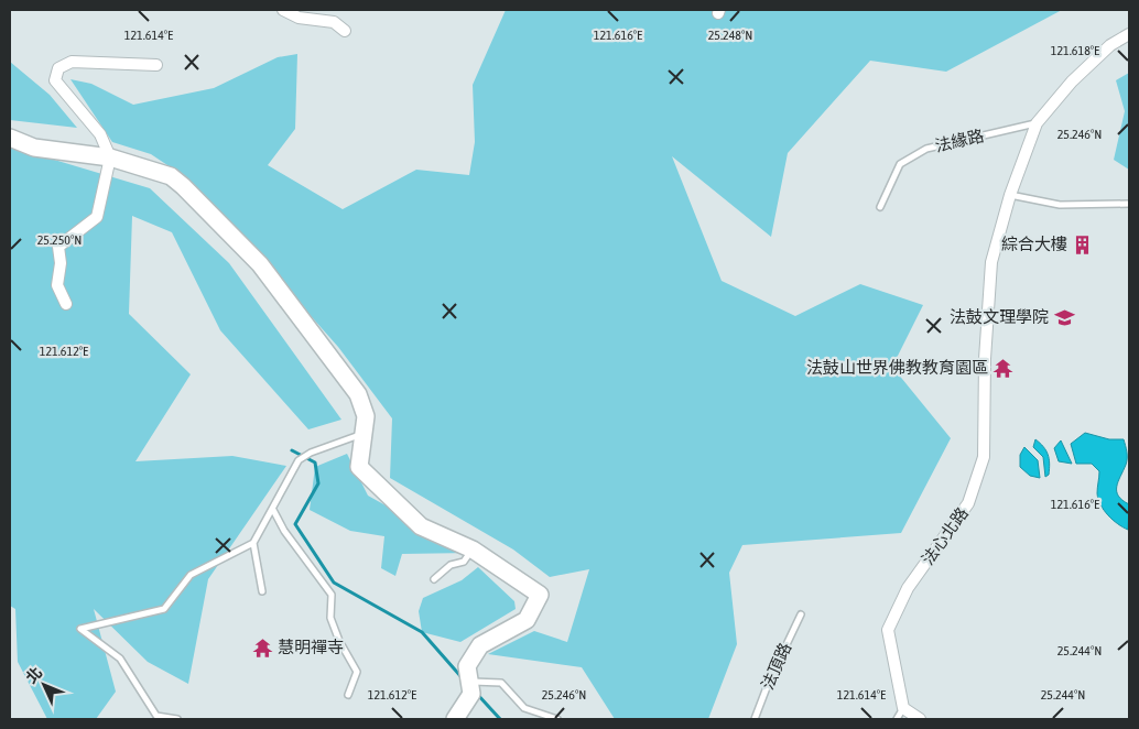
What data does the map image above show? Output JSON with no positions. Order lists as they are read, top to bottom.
{
  "streets": {
    "street": ["法心北路"],
    "lane": ["法緣路", "法頂路"]
  },
  "crossings": [
    ["法緣路", "法心北路"]
  ],
  "places": {
    "building": ["綜合大樓"],
    "school or university": ["法鼓文理學院"],
    "temple": ["法鼓山世界佛教教育園區", "慧明禪寺"]
  },
  "north": "top left",
  "coordinates": [
    "121.614°E",
    "121.616°E",
    "25.248°N",
    "121.618°E",
    "25.246°N",
    "25.250°N",
    "121.612°E",
    "25.244°N"
  ]
}
